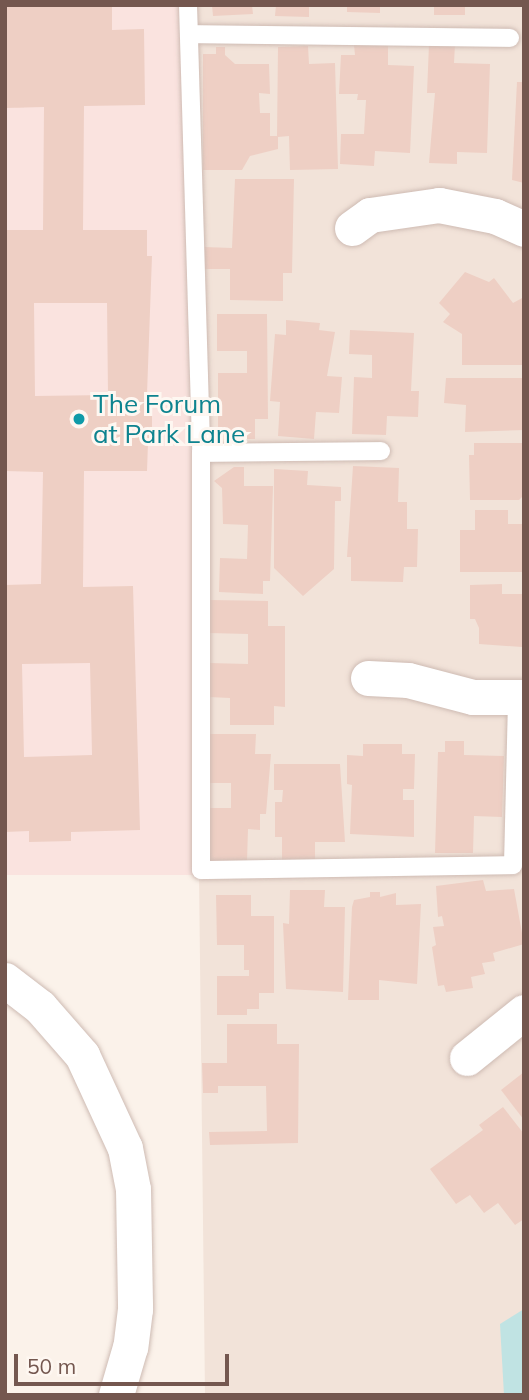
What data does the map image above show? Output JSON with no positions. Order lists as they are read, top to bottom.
{
  "places": ["The Forum at Park Lane"],
  "scale_bar": "50 m"
}
